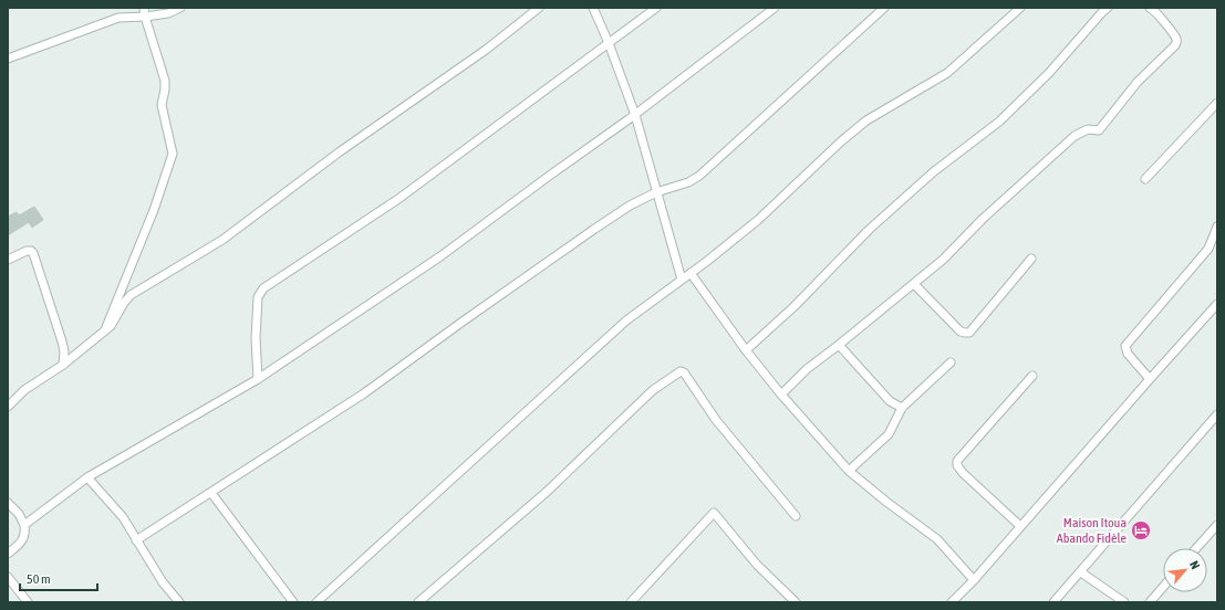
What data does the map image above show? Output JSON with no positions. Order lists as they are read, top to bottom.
{
  "places": {
    "hotel": ["Maison Itoua Abando Fidèle"]
  },
  "scale_bar": "50 m",
  "north": "top right"
}
